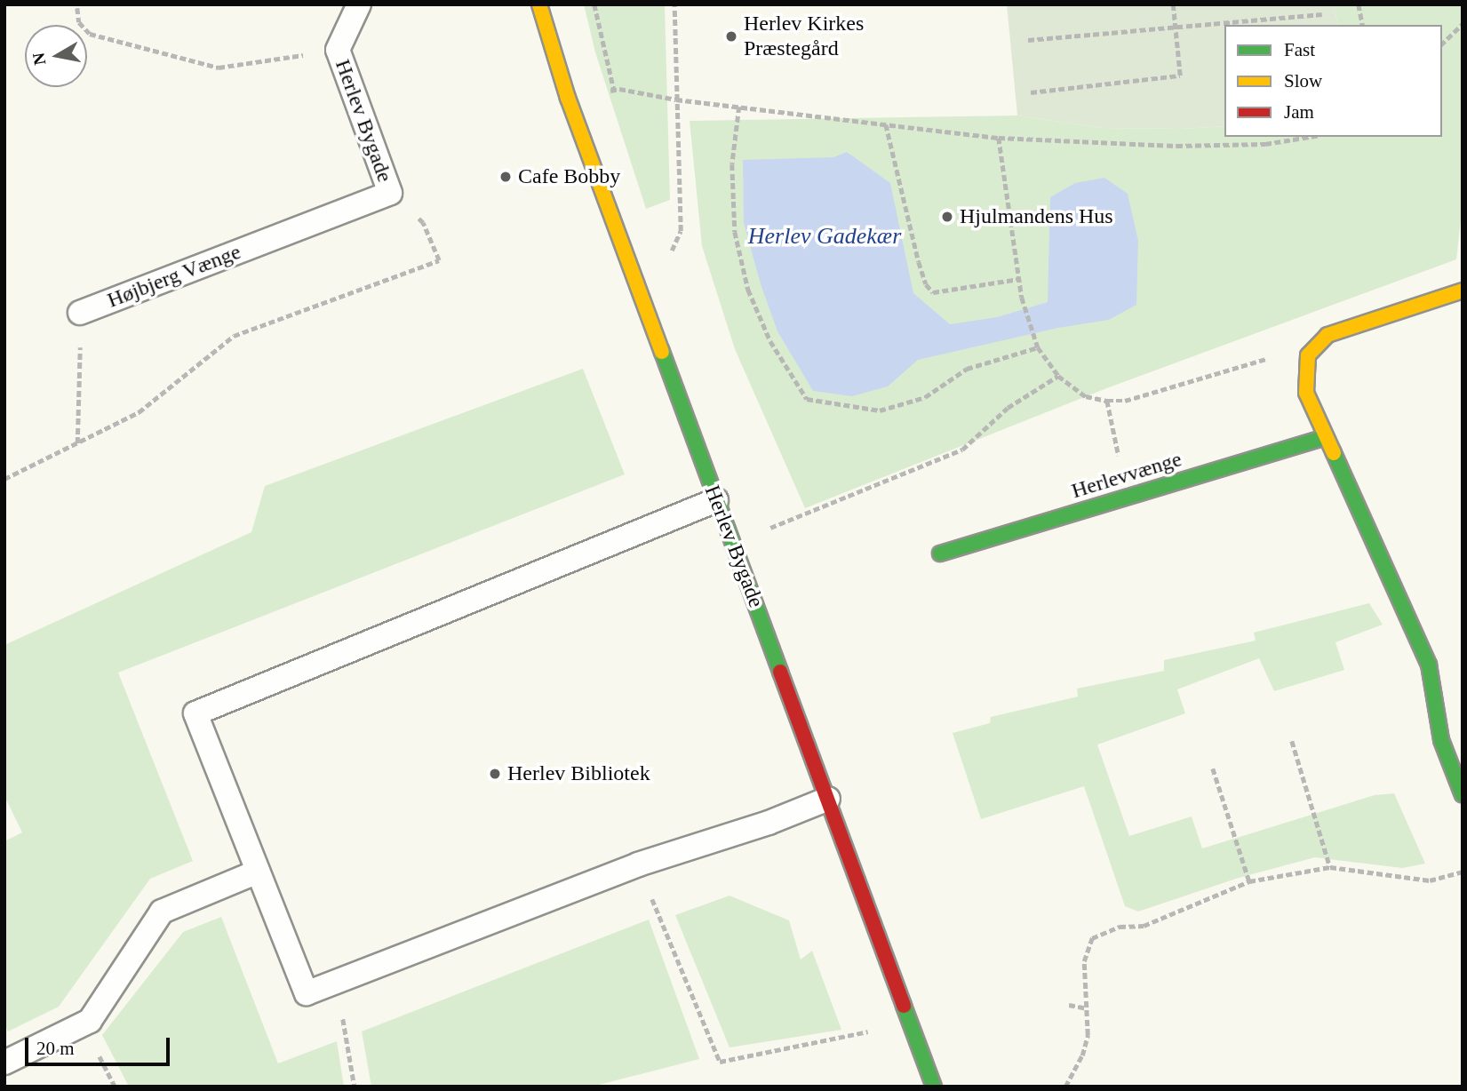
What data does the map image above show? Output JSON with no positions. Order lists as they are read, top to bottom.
{
  "streets": {
    "street": ["Herlev Bygade", "Herlevvænge"],
    "lane": ["Højbjerg Vænge"]
  },
  "crossings": [
    ["Herlev Bygade", "Højbjerg Vænge"]
  ],
  "water": ["Herlev Gadekær"],
  "places": [
    "Herlev Kirkes Præstegård",
    "Cafe Bobby",
    "Hjulmandens Hus",
    "Herlev Bibliotek"
  ],
  "legend": ["Fast", "Slow", "Jam"],
  "scale_bar": "20 m",
  "north": "left"
}
